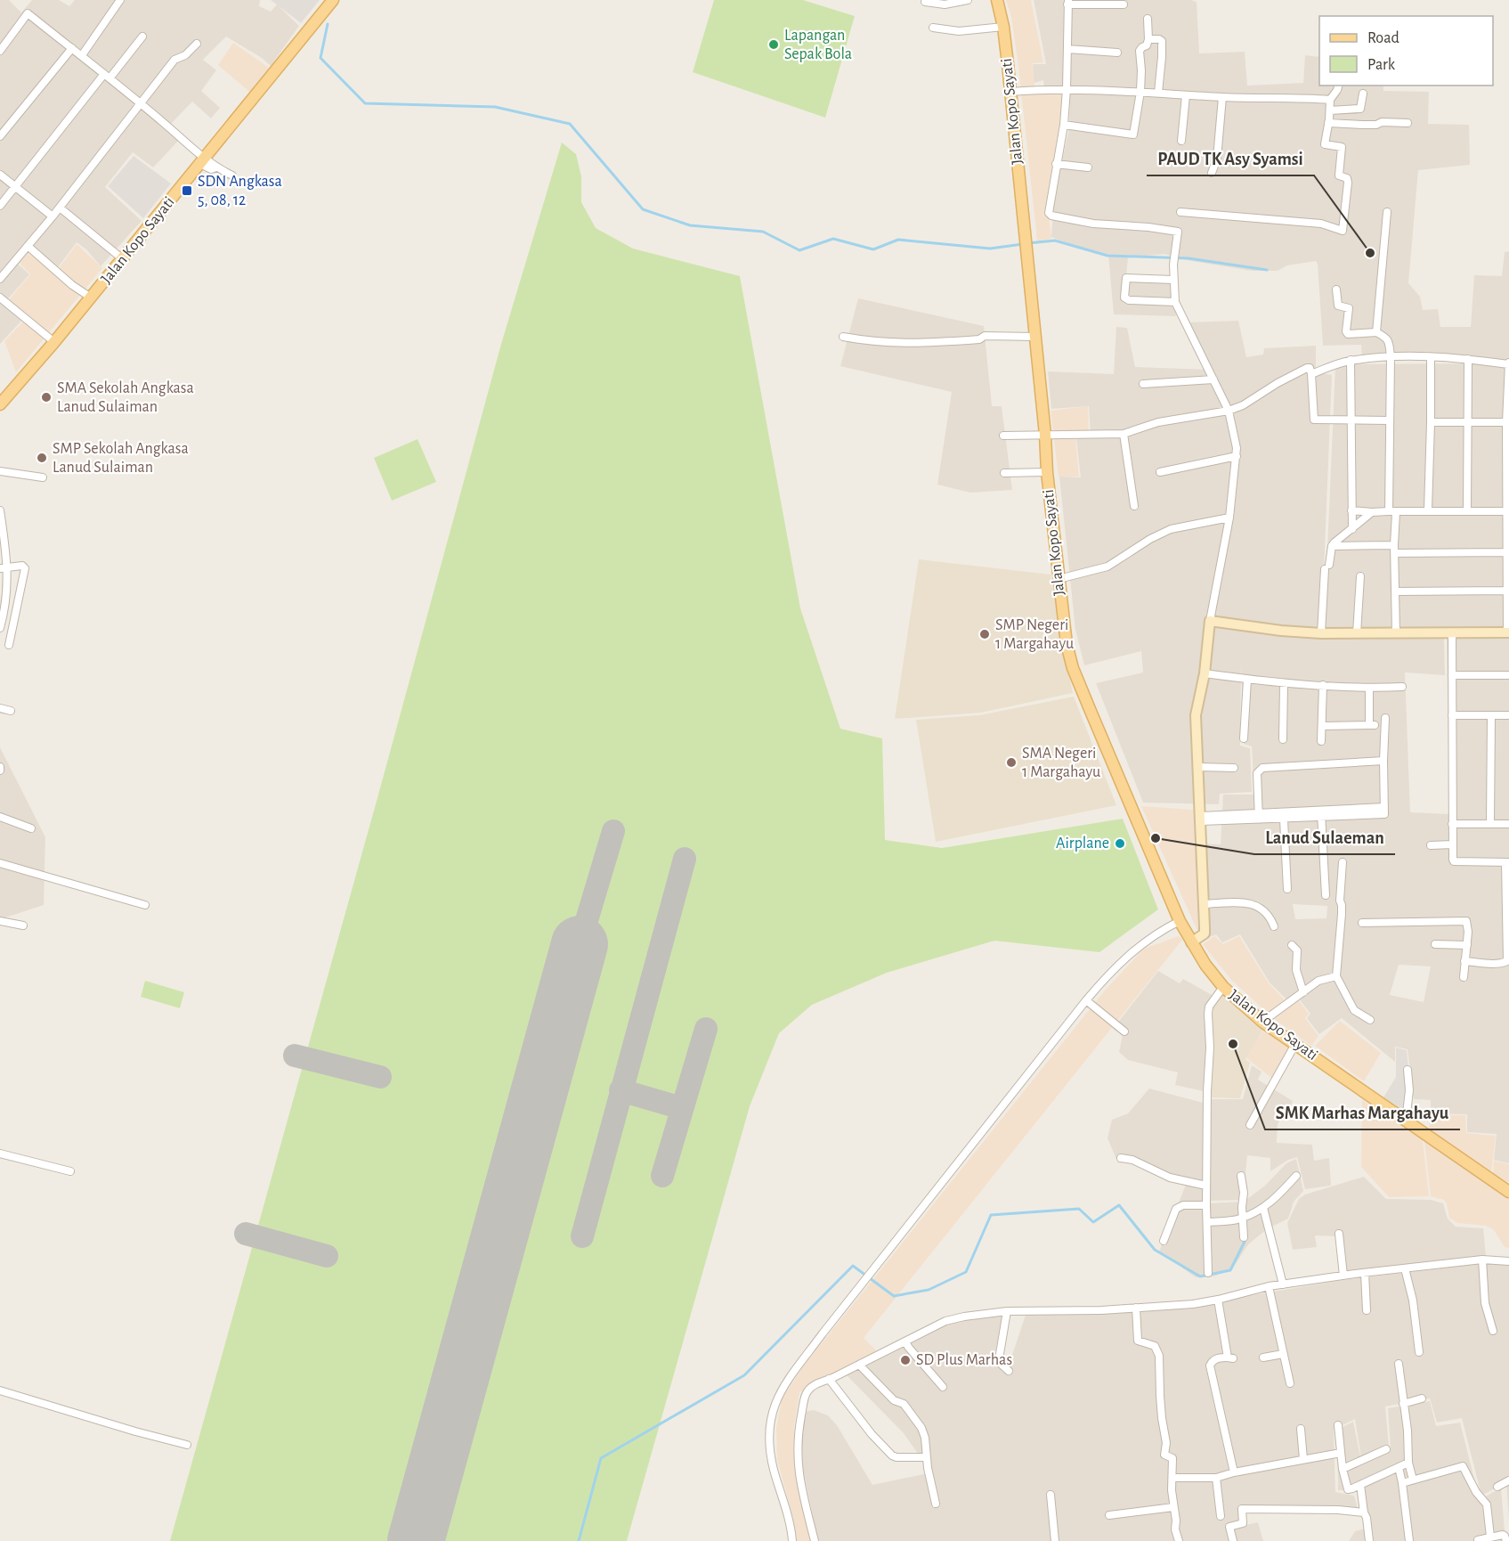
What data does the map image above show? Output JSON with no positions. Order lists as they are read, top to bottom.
{
  "streets": {
    "main road": ["Jalan Kopo Sayati"]
  },
  "places": {
    "other": [
      "Lapangan Sepak Bola",
      "PAUD TK Asy Syamsi",
      "SMA Sekolah Angkasa Lanud Sulaiman",
      "SMP Sekolah Angkasa Lanud Sulaiman",
      "SMP Negeri 1 Margahayu",
      "SMA Negeri 1 Margahayu",
      "Lanud Sulaeman",
      "Airplane",
      "SMK Marhas Margahayu",
      "SD Plus Marhas"
    ],
    "transit": ["SDN Angkasa 5, 08, 12"]
  },
  "legend": ["Road", "Park"]
}
